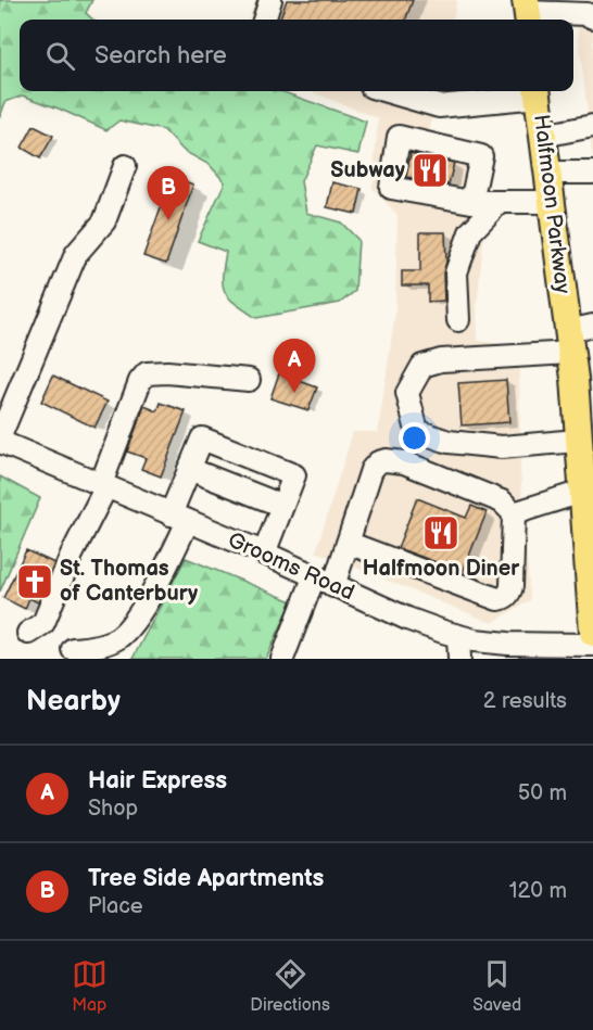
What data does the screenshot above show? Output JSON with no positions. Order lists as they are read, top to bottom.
{
  "streets": {
    "main road": ["Halfmoon Parkway"],
    "street": ["Grooms Road"]
  },
  "places": {
    "restaurant": ["Subway", "Halfmoon Diner"],
    "church": ["St. Thomas of Canterbury"]
  },
  "page": {
    "search": "Search here",
    "pins": ["B", "A"],
    "heading": ["Nearby", "2 results"],
    "list": [
      {
        "mark": "A",
        "name": "Hair Express",
        "note": "Shop",
        "value": "50 m"
      },
      {
        "mark": "B",
        "name": "Tree Side Apartments",
        "note": "Place",
        "value": "120 m"
      }
    ],
    "nav": ["Map", "Directions", "Saved"]
  }
}
